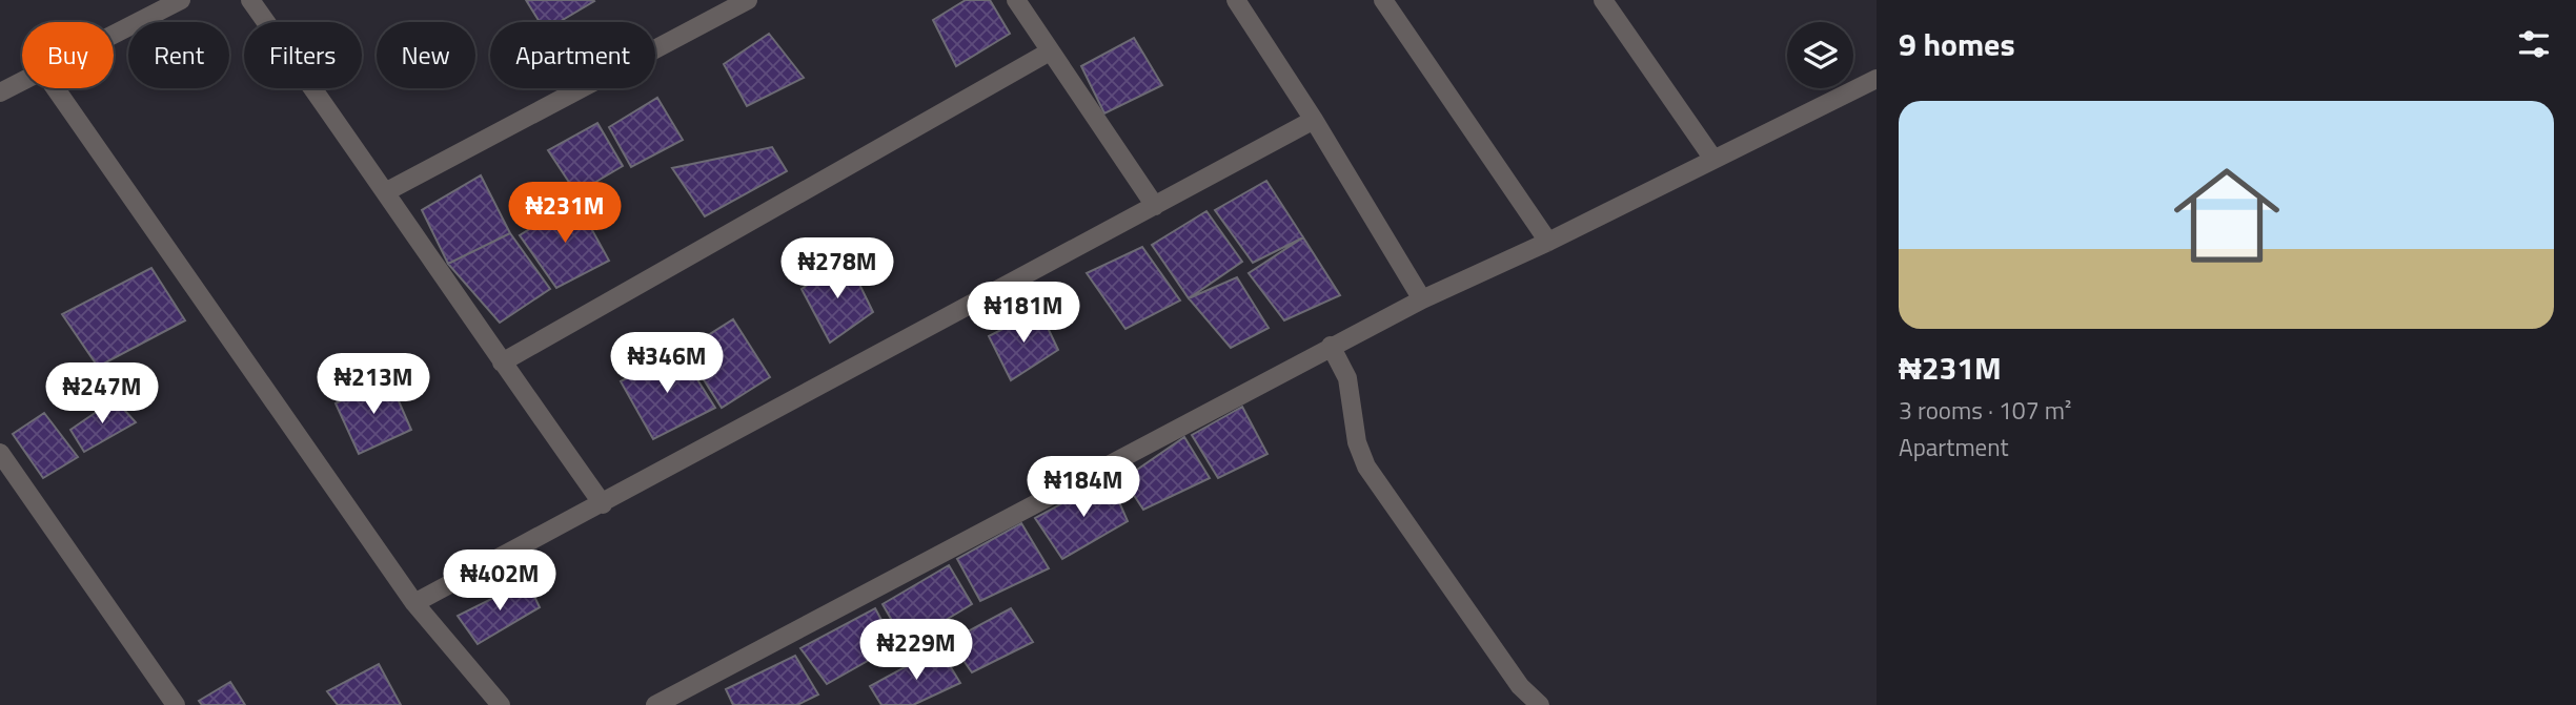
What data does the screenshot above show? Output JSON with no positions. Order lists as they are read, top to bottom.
{
  "page": {
    "heading": "9 homes",
    "chip": [
      "Buy",
      "Rent",
      "Filters",
      "New",
      "Apartment"
    ],
    "list": [
      {
        "name": "₦231M",
        "note": "3 rooms · 107 m² · Apartment"
      }
    ],
    "price": [
      "₦231M",
      "₦278M",
      "₦181M",
      "₦346M",
      "₦213M",
      "₦247M",
      "₦184M",
      "₦402M",
      "₦229M"
    ]
  }
}
